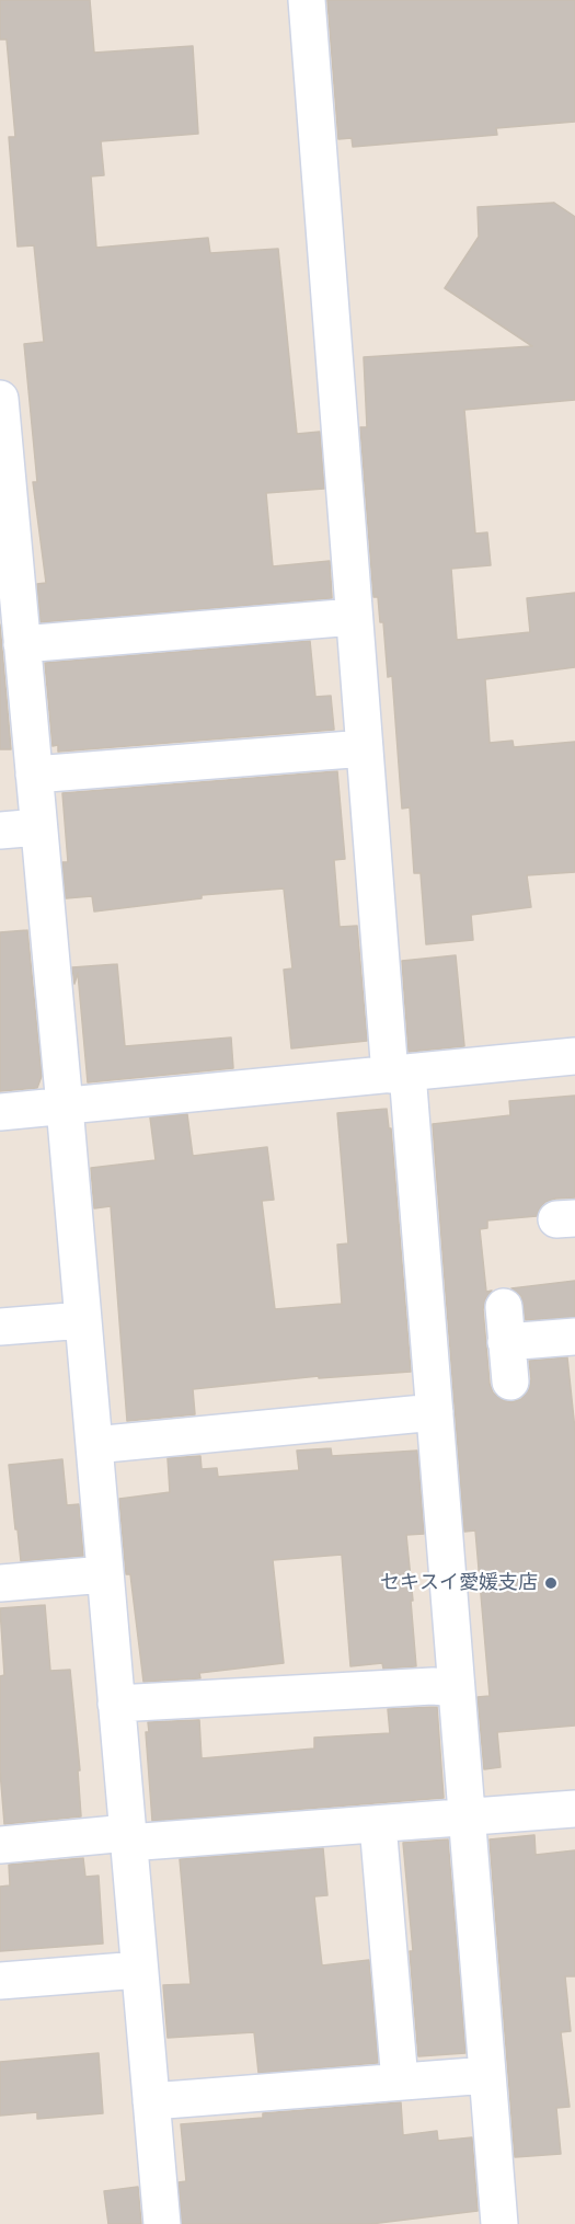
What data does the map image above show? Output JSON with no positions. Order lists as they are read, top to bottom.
{
  "places": ["セキスイ愛媛支店"]
}
